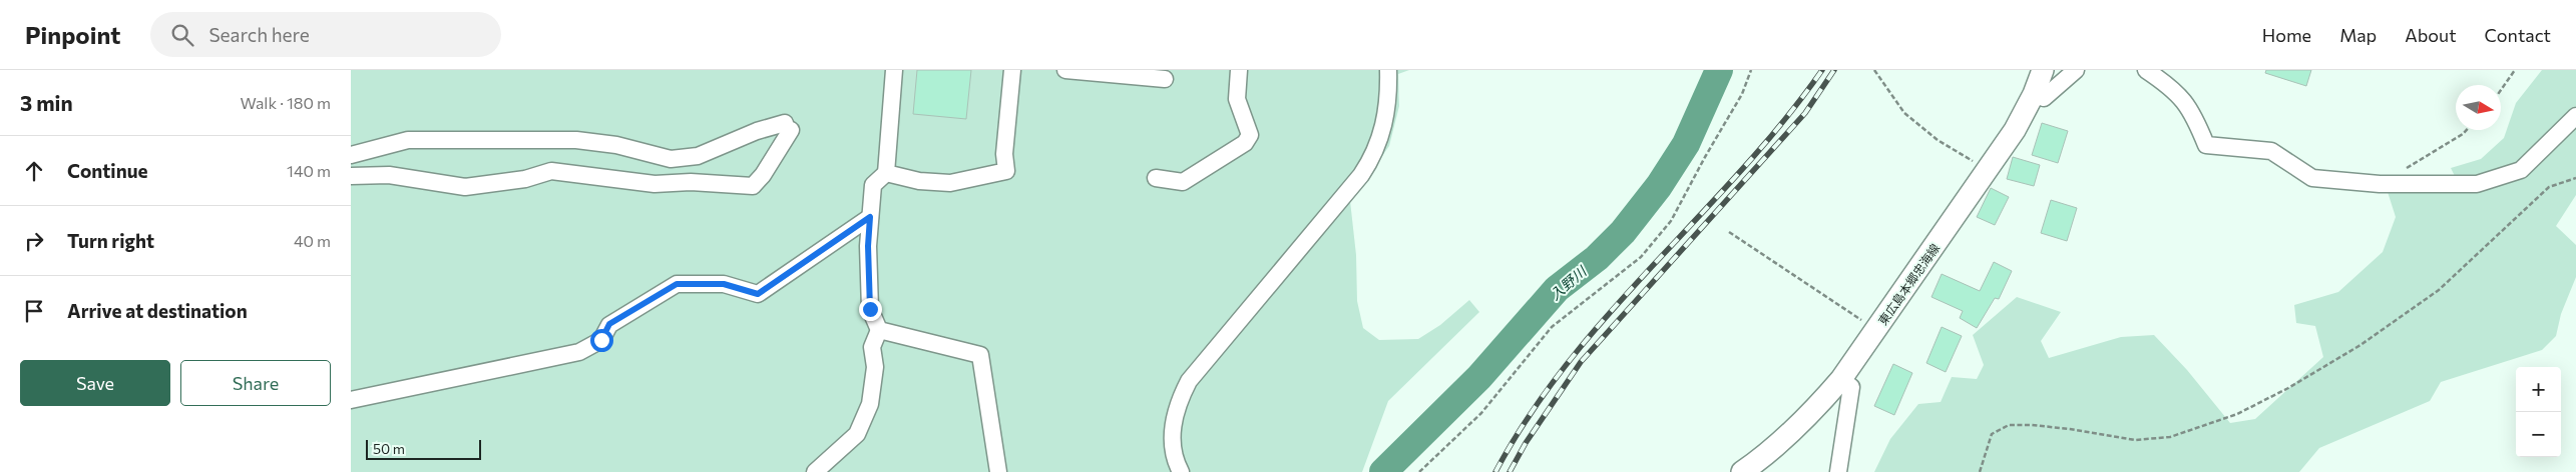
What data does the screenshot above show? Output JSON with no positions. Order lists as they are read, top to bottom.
{
  "streets": {
    "main road": ["東広島本郷忠海線"]
  },
  "water": ["入野川"],
  "scale_bar": "50 m",
  "north": "right",
  "page": {
    "header": "Pinpoint",
    "search": "Search here",
    "nav": [
      "Home",
      "Map",
      "About",
      "Contact"
    ],
    "heading": ["3 min", "Walk · 180 m"],
    "list": [
      ["Continue", "140 m"],
      ["Turn right", "40 m"],
      "Arrive at destination"
    ],
    "buttons": ["Save", "Share"],
    "map_buttons": ["+", "−"],
    "scale": "50 m"
  }
}
